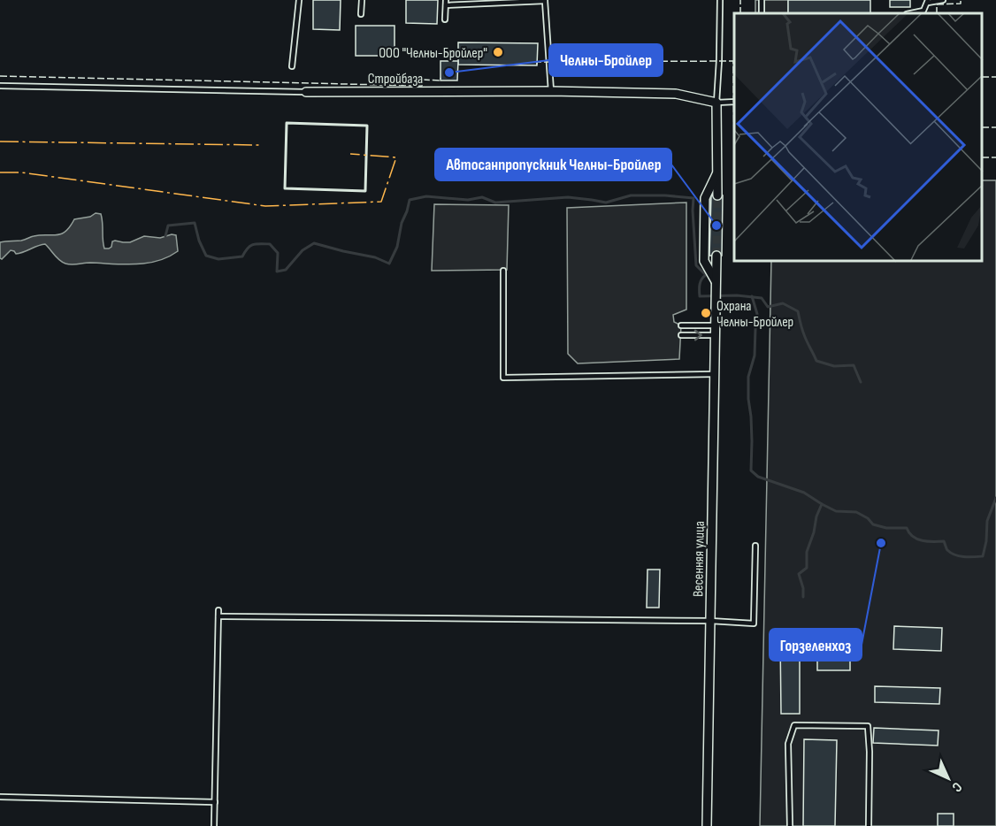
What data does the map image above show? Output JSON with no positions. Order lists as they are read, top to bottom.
{
  "streets": {
    "street": ["Стройбаза", "Весенняя улица"]
  },
  "places": [
    "ООО \"Челны-Бройлер\"",
    "Челны-Бройлер",
    "Автосанпропускник Челны-Бройлер",
    "Охрана Челны-Бройлер",
    "Горзеленхоз"
  ],
  "north": "bottom right"
}
